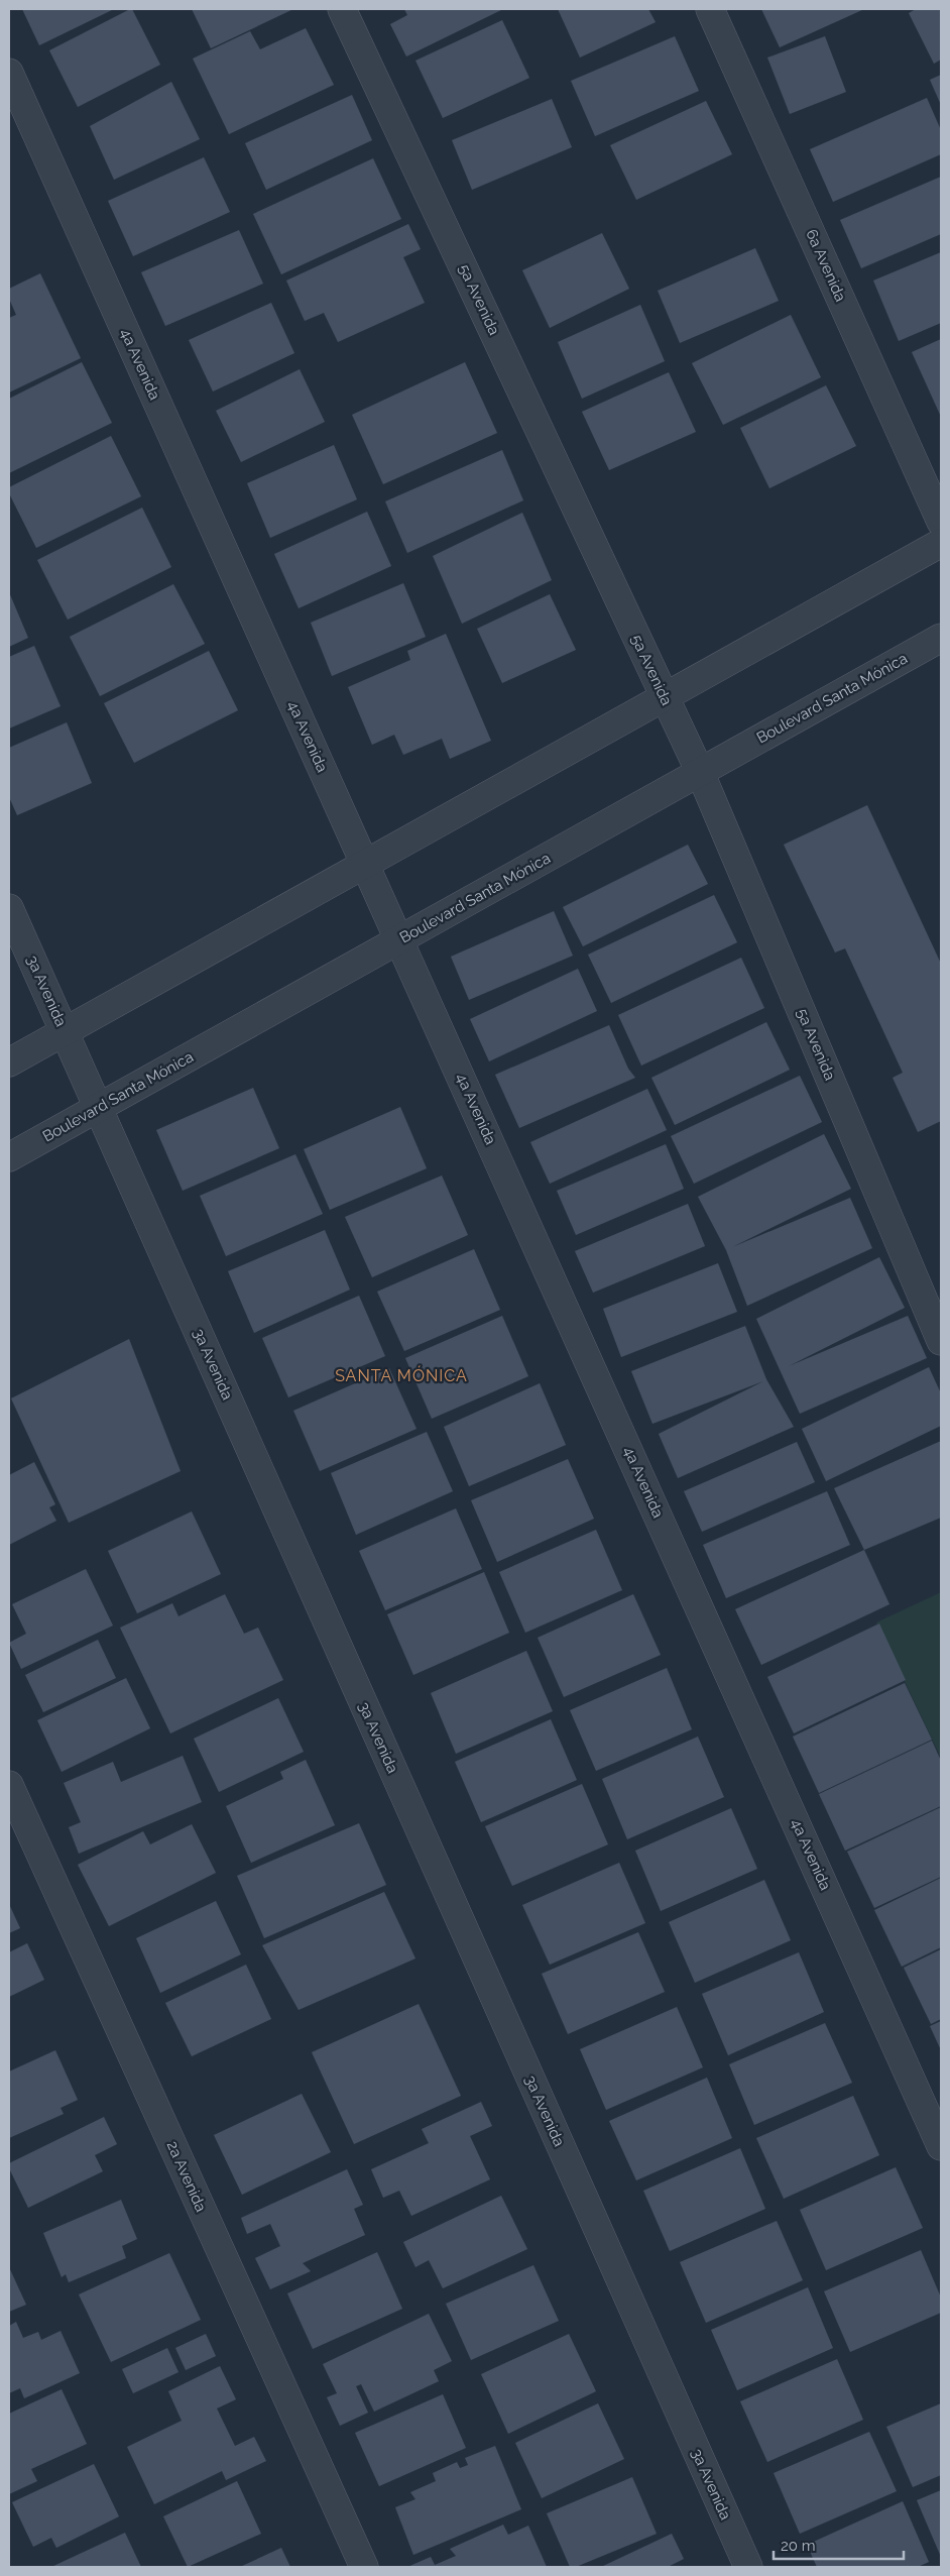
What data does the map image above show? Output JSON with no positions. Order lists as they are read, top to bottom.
{
  "streets": {
    "street": [
      "6a Avenida",
      "5a Avenida",
      "4a Avenida",
      "Boulevard Santa Mónica",
      "3a Avenida",
      "2a Avenida"
    ]
  },
  "crossings": [
    ["5a Avenida", "Boulevard Santa Mónica"],
    ["4a Avenida", "Boulevard Santa Mónica"],
    ["Boulevard Santa Mónica", "3a Avenida"]
  ],
  "districts": ["SANTA MÓNICA"],
  "scale_bar": "20 m"
}
